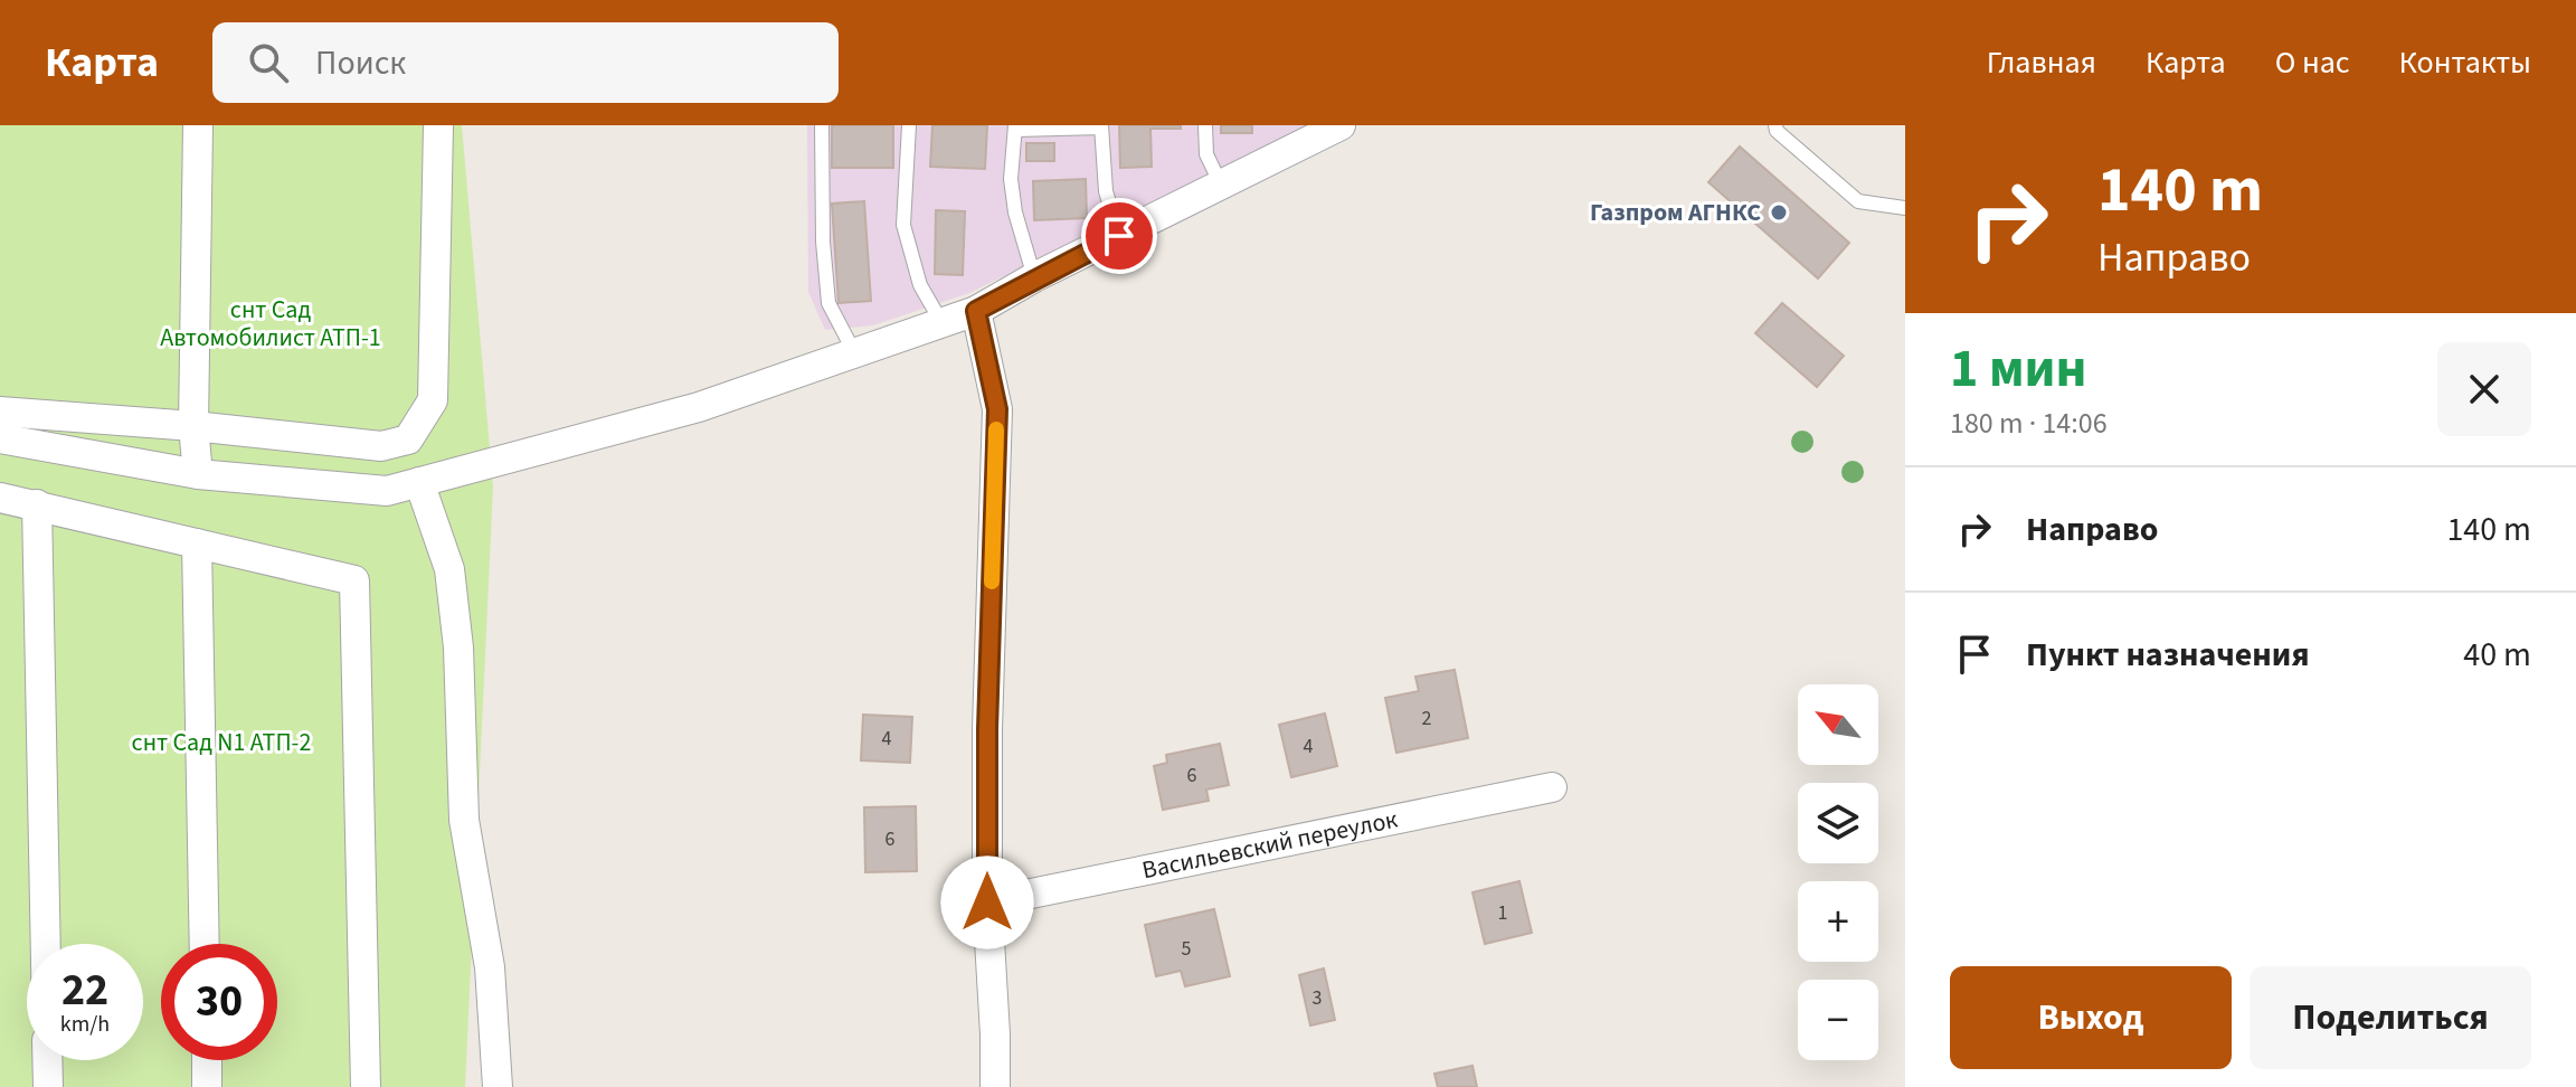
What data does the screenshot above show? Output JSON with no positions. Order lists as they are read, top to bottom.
{
  "streets": {
    "street": ["Васильевский переулок"]
  },
  "parks": ["снт Сад Автомобилист АТП-1", "снт Сад N1 АТП-2"],
  "places": ["Газпром АГНКС"],
  "house_numbers": [
    "2",
    "4",
    "4",
    "6",
    "6",
    "1",
    "5",
    "3"
  ],
  "north": "top left",
  "page": {
    "header": "Карта",
    "search": "Поиск",
    "nav": [
      "Главная",
      "Карта",
      "О нас",
      "Контакты"
    ],
    "turn": ["140 m", "Направо"],
    "heading": ["1 мин", "180 m · 14:06"],
    "list": [
      {
        "name": "Направо",
        "value": "140 m"
      },
      {
        "name": "Пункт назначения",
        "value": "40 m"
      }
    ],
    "map_buttons": ["+", "−"],
    "speed": "22 km/h",
    "limit": "30",
    "buttons": ["Выход", "Поделиться"]
  }
}
